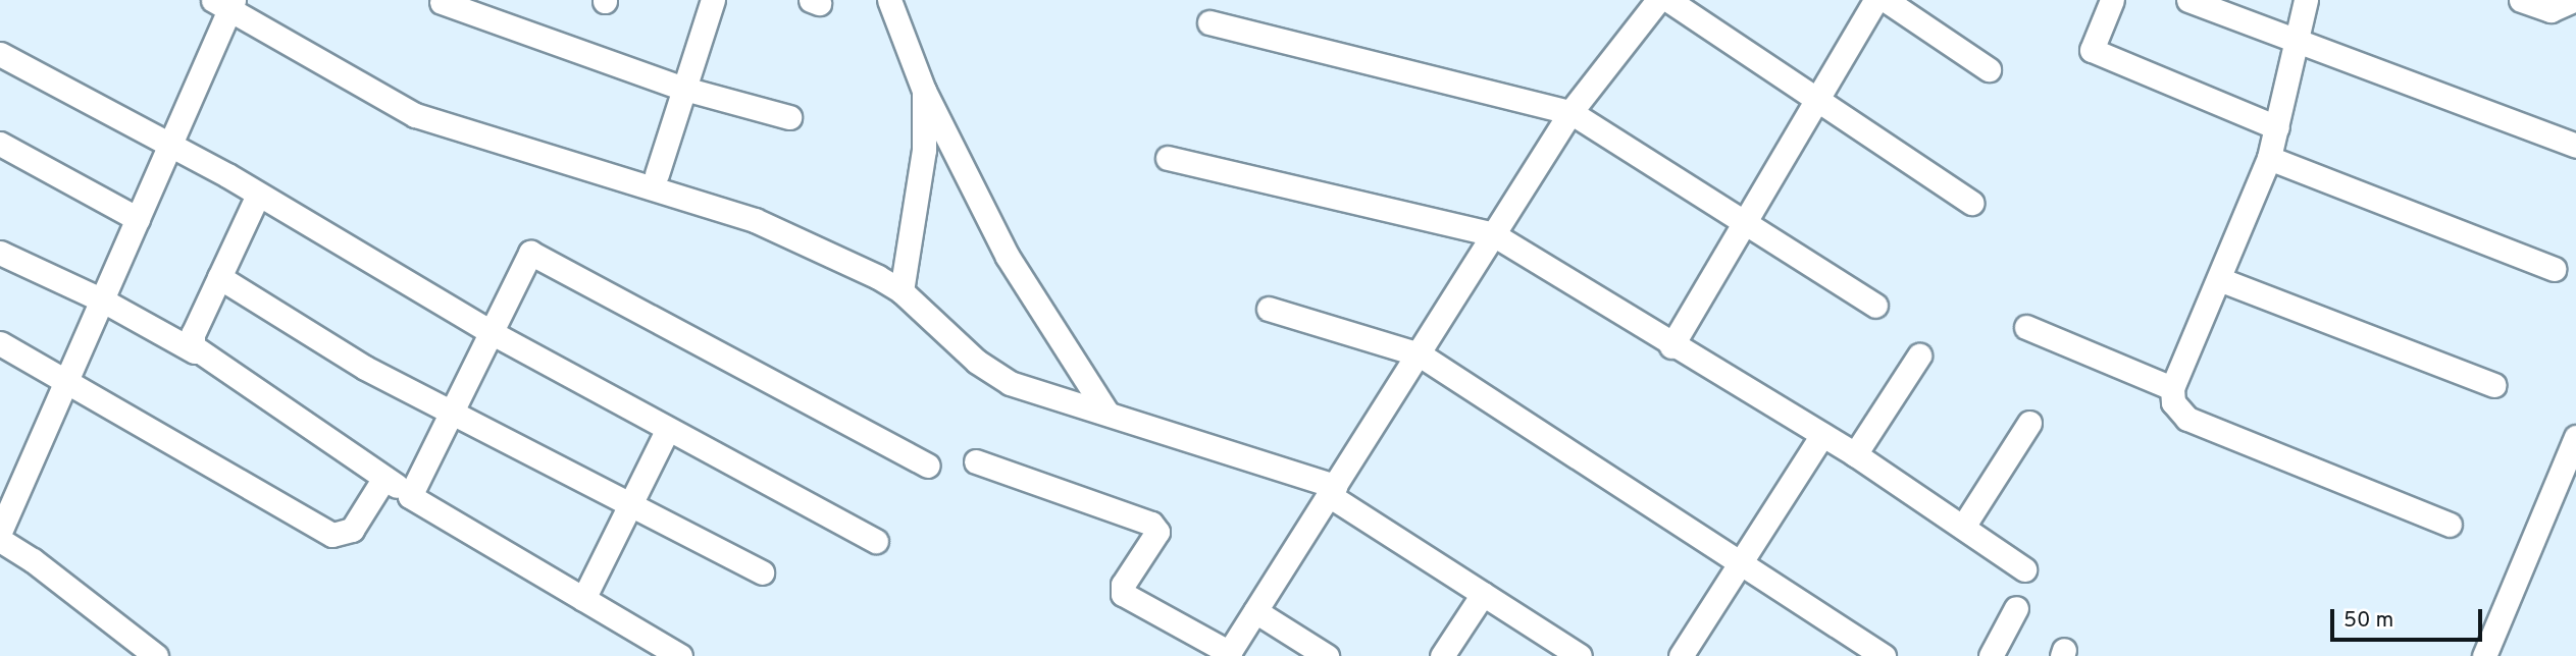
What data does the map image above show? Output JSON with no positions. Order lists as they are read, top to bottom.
{
  "scale_bar": "50 m"
}
